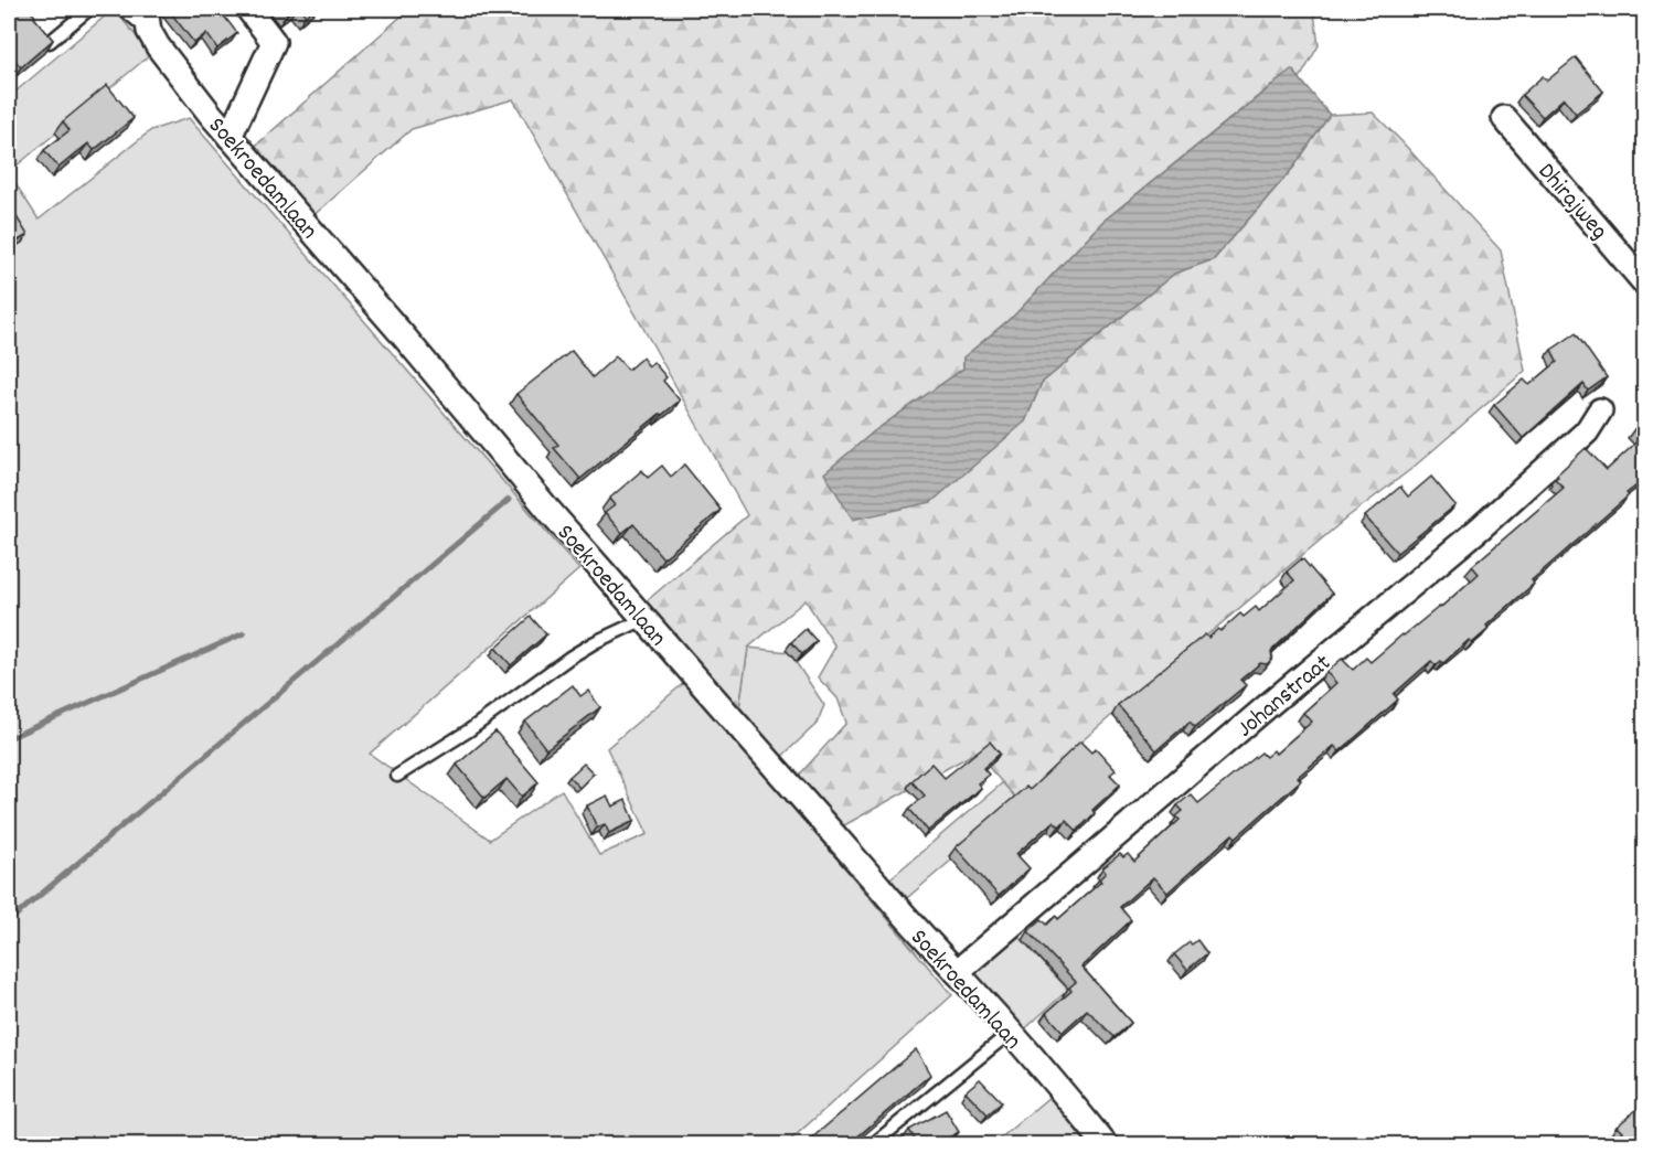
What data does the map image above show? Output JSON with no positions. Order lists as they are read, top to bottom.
{
  "streets": {
    "street": ["Soekroedamlaan", "Dhirajweg", "Johanstraat"]
  },
  "crossings": [
    ["Soekroedamlaan", "Johanstraat"]
  ]
}
